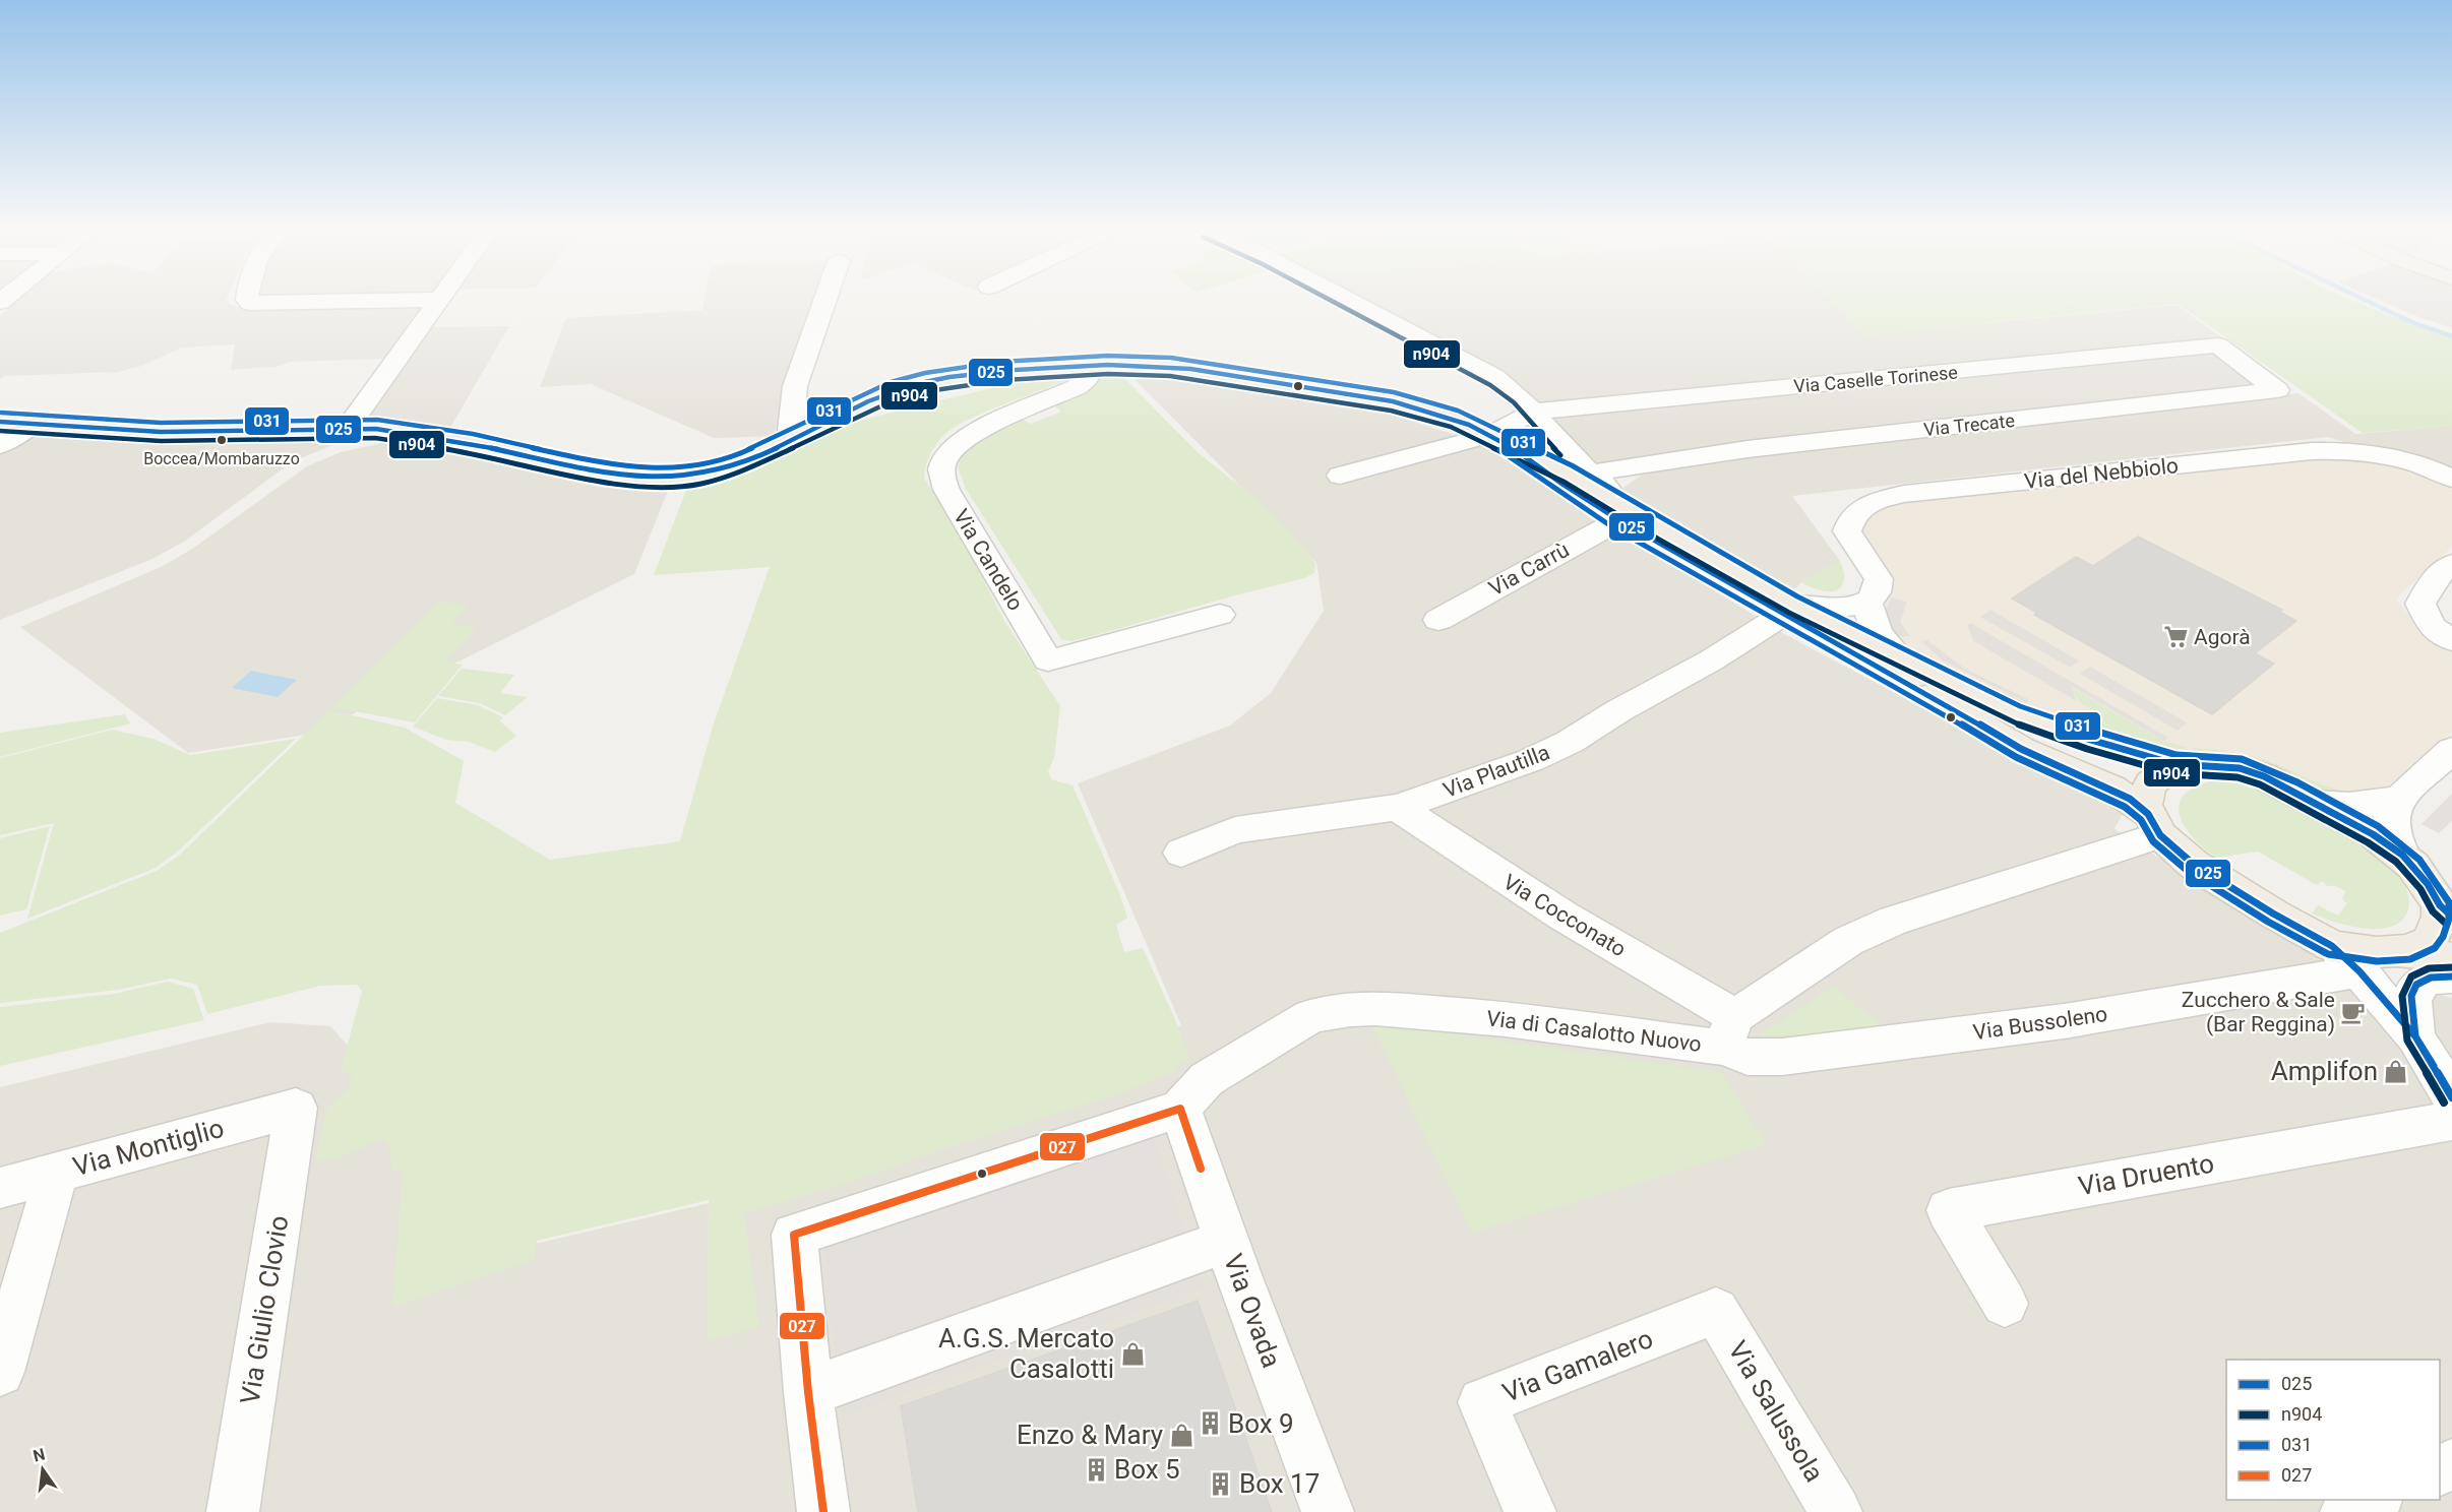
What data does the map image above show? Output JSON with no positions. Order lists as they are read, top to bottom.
{
  "streets": {
    "street": [
      "Via Caselle Torinese",
      "Via Trecate",
      "Via del Nebbiolo",
      "Via Candelo",
      "Via Carrù",
      "Via Plautilla",
      "Via Cocconato",
      "Via Bussoleno",
      "Via di Casalotto Nuovo",
      "Via Montiglio",
      "Via Druento",
      "Via Giulio Clovio",
      "Via Ovada",
      "Via Gamalero",
      "Via Salussola"
    ]
  },
  "crossings": [
    ["Via Caselle Torinese", "Via Trecate"],
    ["Via Plautilla", "Via Cocconato"],
    ["Via Cocconato", "Via Bussoleno"],
    ["Via Cocconato", "Via di Casalotto Nuovo"],
    ["Via Bussoleno", "Via di Casalotto Nuovo"],
    ["Via di Casalotto Nuovo", "Via Ovada"],
    ["Via Montiglio", "Via Giulio Clovio"],
    ["Via Gamalero", "Via Salussola"]
  ],
  "places": {
    "other": ["Boccea/Mombaruzzo"],
    "supermarket": ["Agorà"],
    "cafe": ["Zucchero & Sale (Bar Reggina)"],
    "shop": ["Amplifon", "A.G.S. Mercato Casalotti", "Enzo & Mary"],
    "building": ["Box 9", "Box 5", "Box 17"]
  },
  "lines": [
    "transit line n904",
    "transit line 031",
    "transit line 025",
    "transit line 027"
  ],
  "legend": [
    "025",
    "n904",
    "031",
    "027"
  ],
  "north": "top"
}
